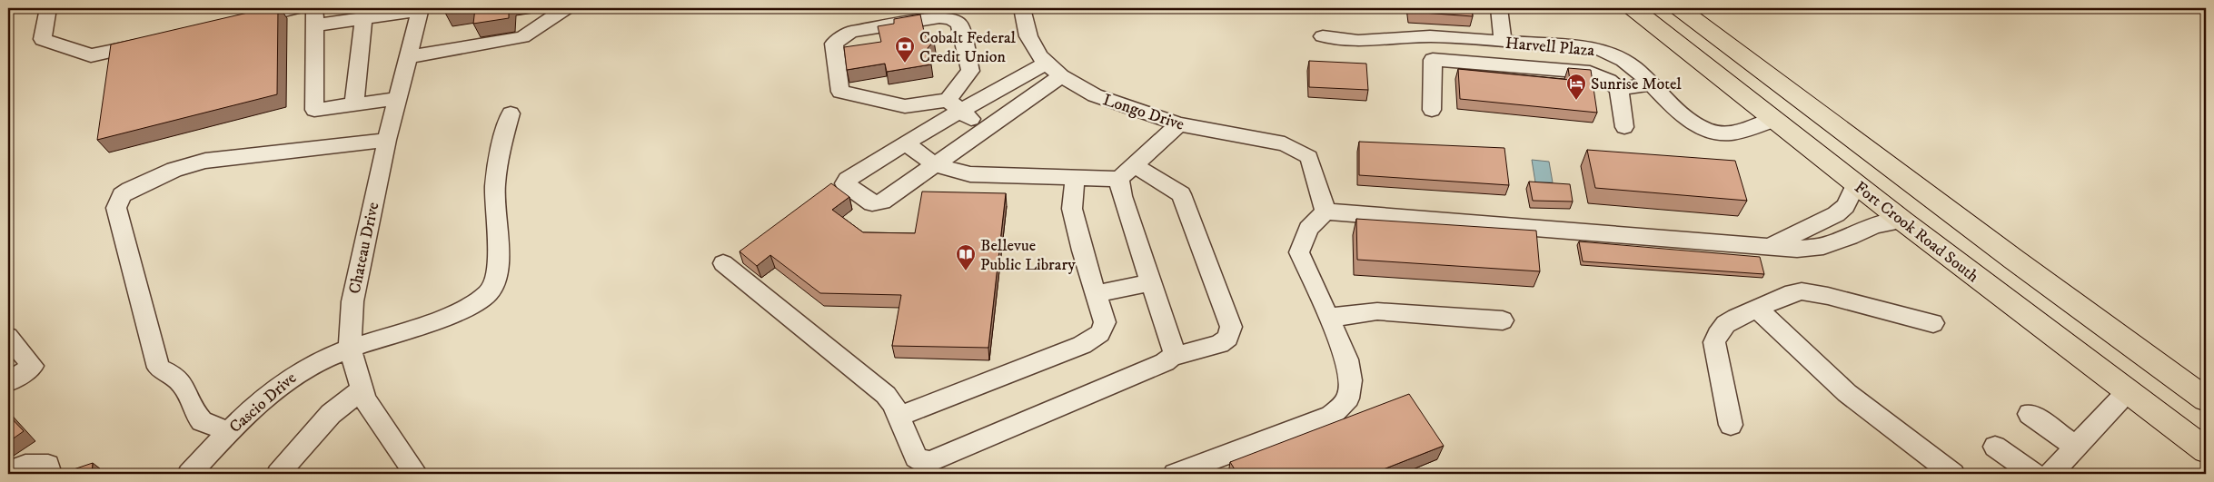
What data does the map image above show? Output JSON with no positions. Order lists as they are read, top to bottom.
{
  "streets": {
    "main road": ["Fort Crook Road South"],
    "street": [
      "Harvell Plaza",
      "Longo Drive",
      "Chateau Drive",
      "Cascio Drive"
    ]
  },
  "crossings": [
    ["Harvell Plaza", "Fort Crook Road South"],
    ["Chateau Drive", "Cascio Drive"]
  ],
  "places": {
    "bank": ["Cobalt Federal Credit Union"],
    "hotel": ["Sunrise Motel"],
    "library": ["Bellevue Public Library"]
  }
}
